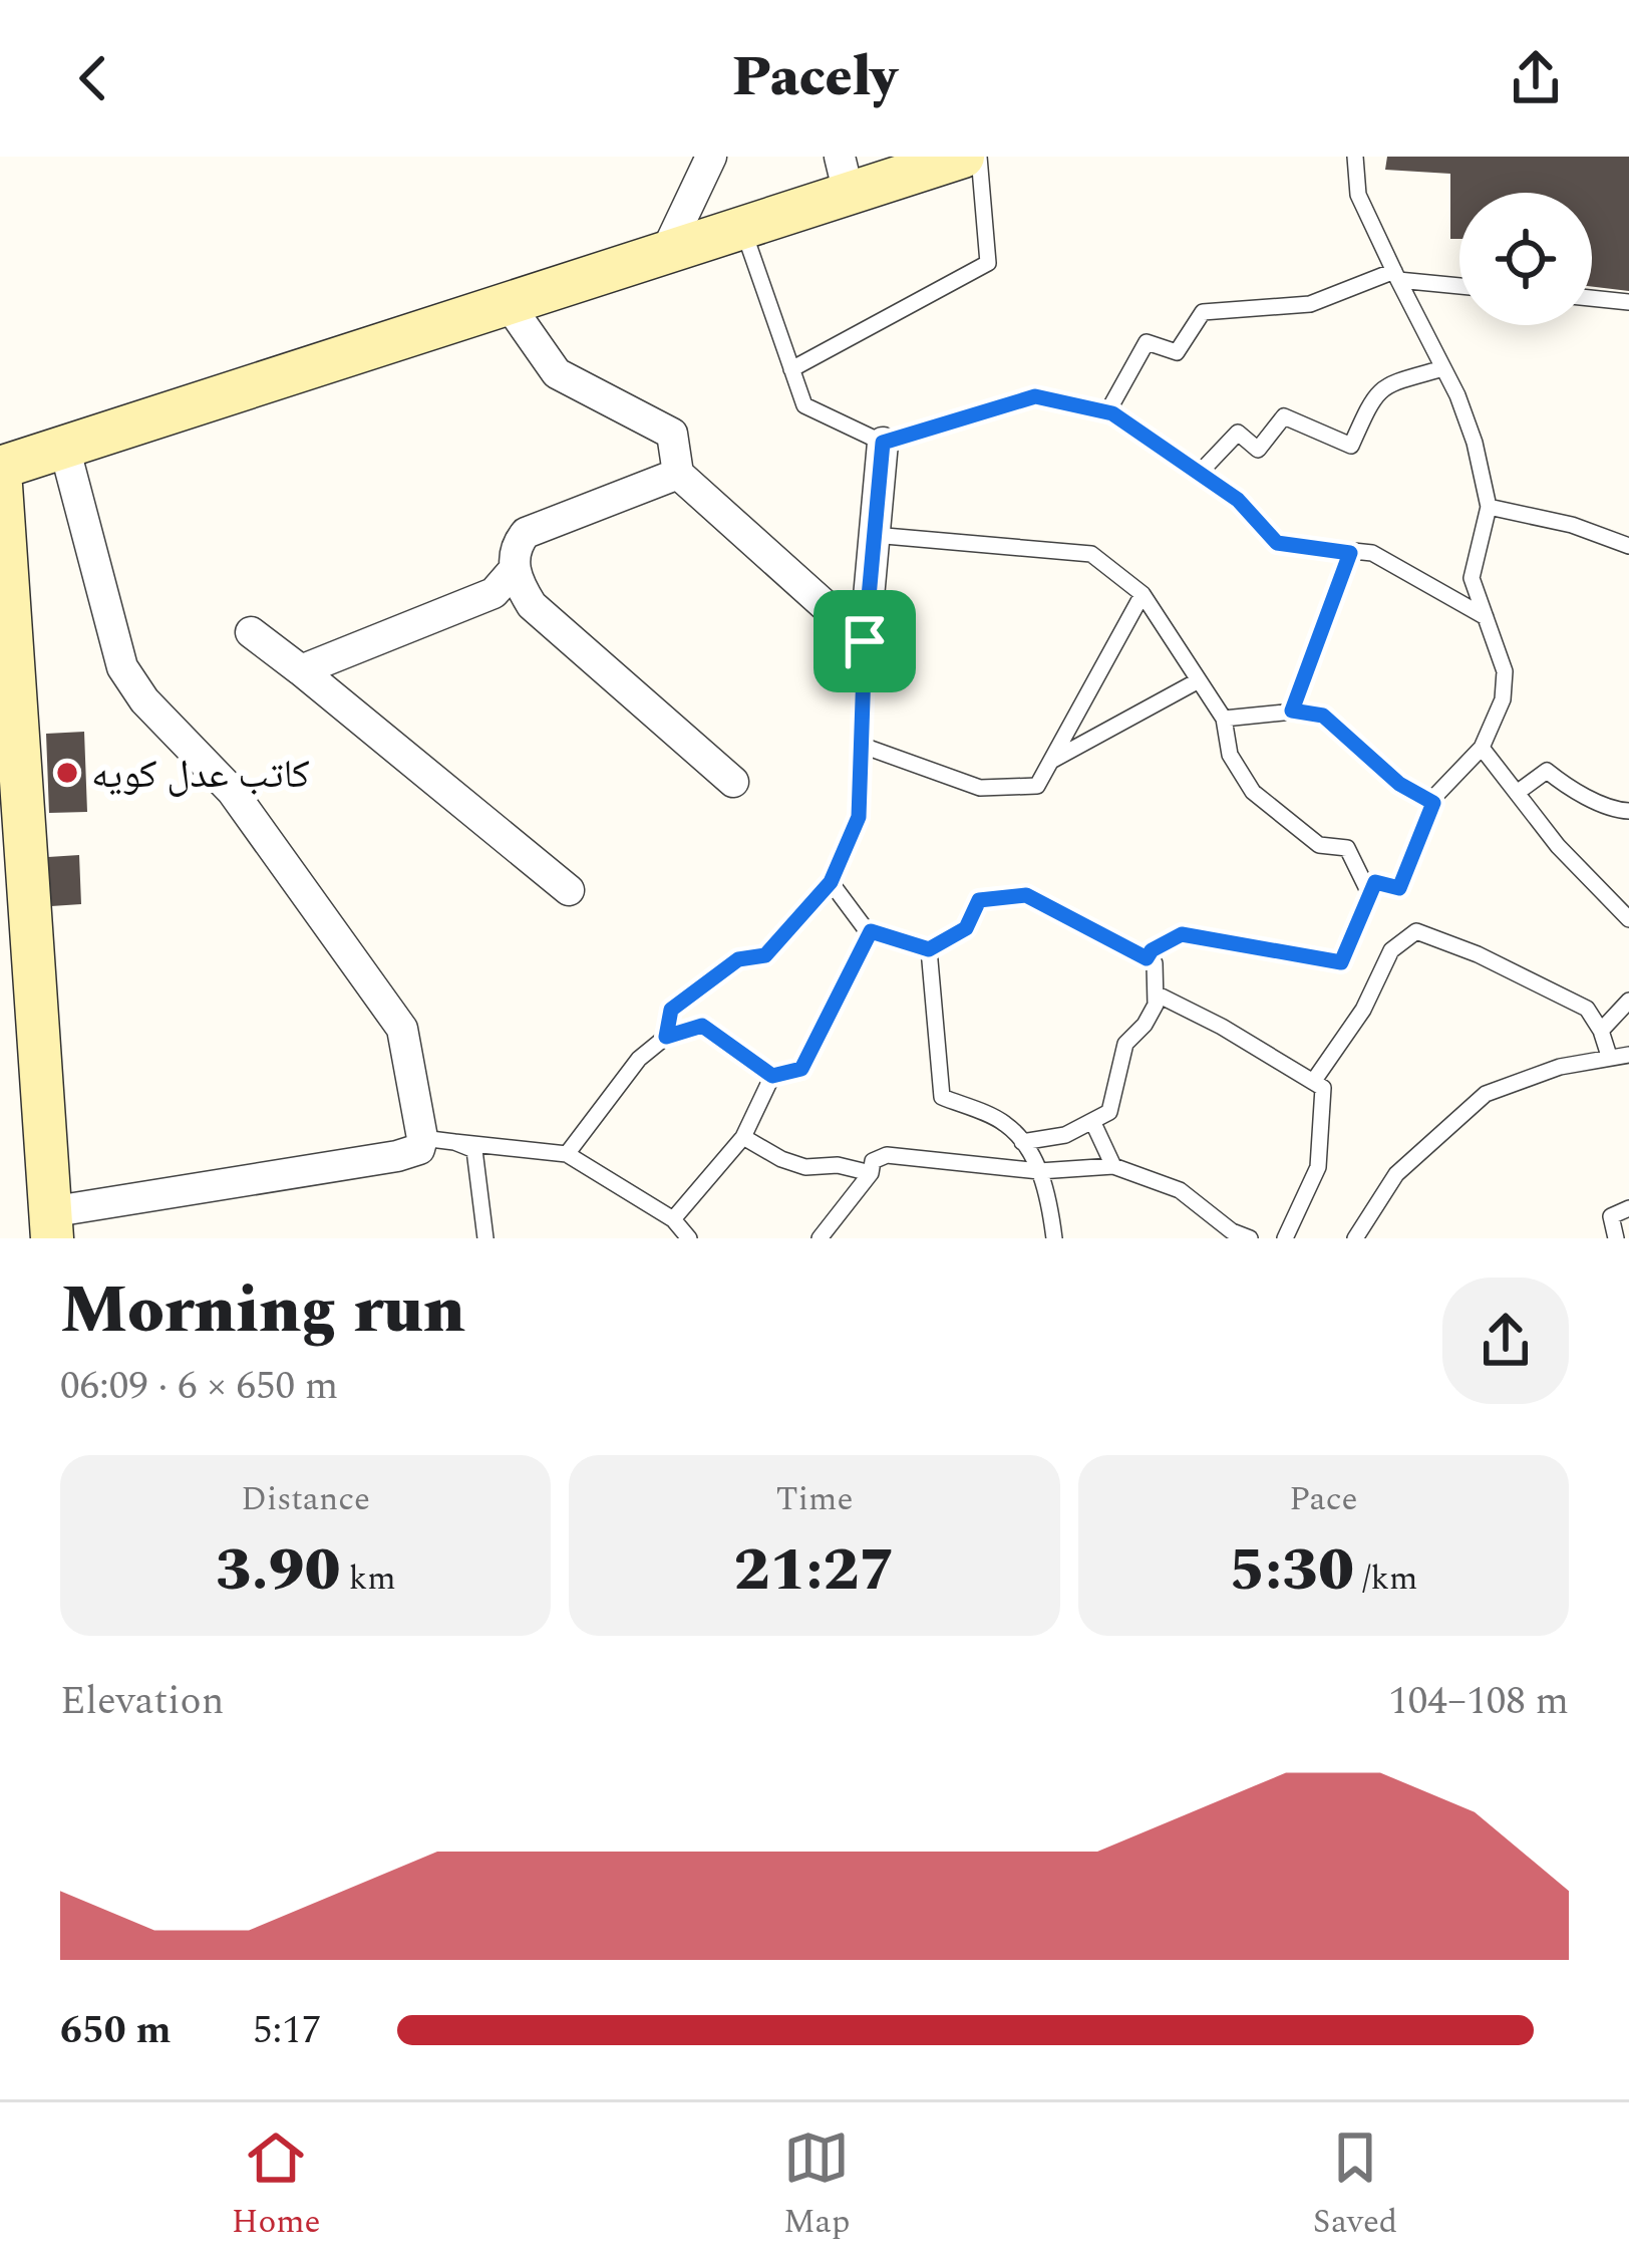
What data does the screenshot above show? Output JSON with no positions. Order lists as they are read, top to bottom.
{
  "places": ["كاتب عدل كويه"],
  "page": {
    "header": "Pacely",
    "heading": ["Morning run", "06:09 · 6 × 650 m"],
    "stats": [
      ["Distance", "3.90 km"],
      ["Time", "21:27"],
      ["Pace", "5:30 /km"]
    ],
    "chart": ["Elevation", "104–108 m"],
    "list": [
      {
        "name": "650 m",
        "note": "5:17"
      }
    ],
    "tabs": ["Home", "Map", "Saved"]
  }
}
